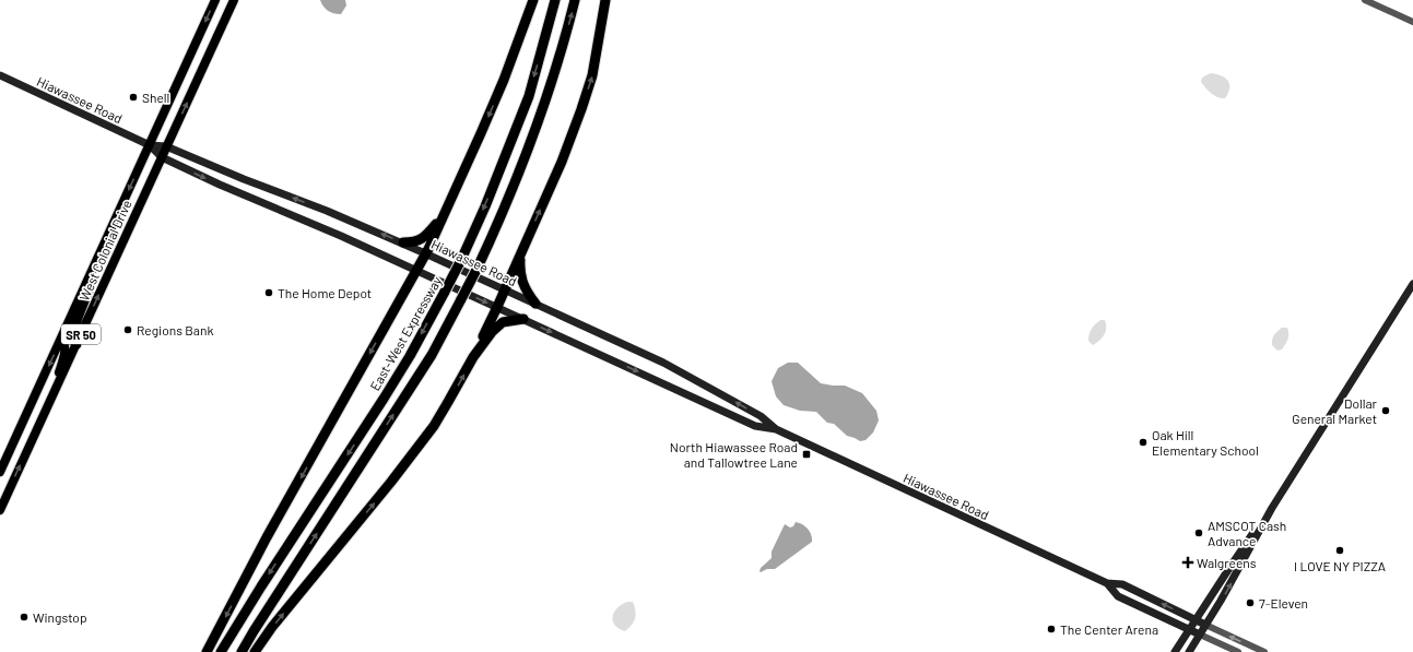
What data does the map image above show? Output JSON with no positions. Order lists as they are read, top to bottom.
{
  "streets": {
    "highway": ["West Colonial Drive", "East-West Expressway", "SR 50"],
    "main road": ["Hiawassee Road"]
  },
  "crossings": [
    ["Hiawassee Road", "West Colonial Drive"]
  ],
  "places": {
    "other": [
      "Shell",
      "The Home Depot",
      "Regions Bank",
      "Dollar General Market",
      "Oak Hill Elementary School",
      "AMSCOT Cash Advance",
      "I LOVE NY PIZZA",
      "7-Eleven",
      "Wingstop",
      "The Center Arena"
    ],
    "transit": ["North Hiawassee Road and Tallowtree Lane"],
    "health": ["Walgreens"]
  }
}
